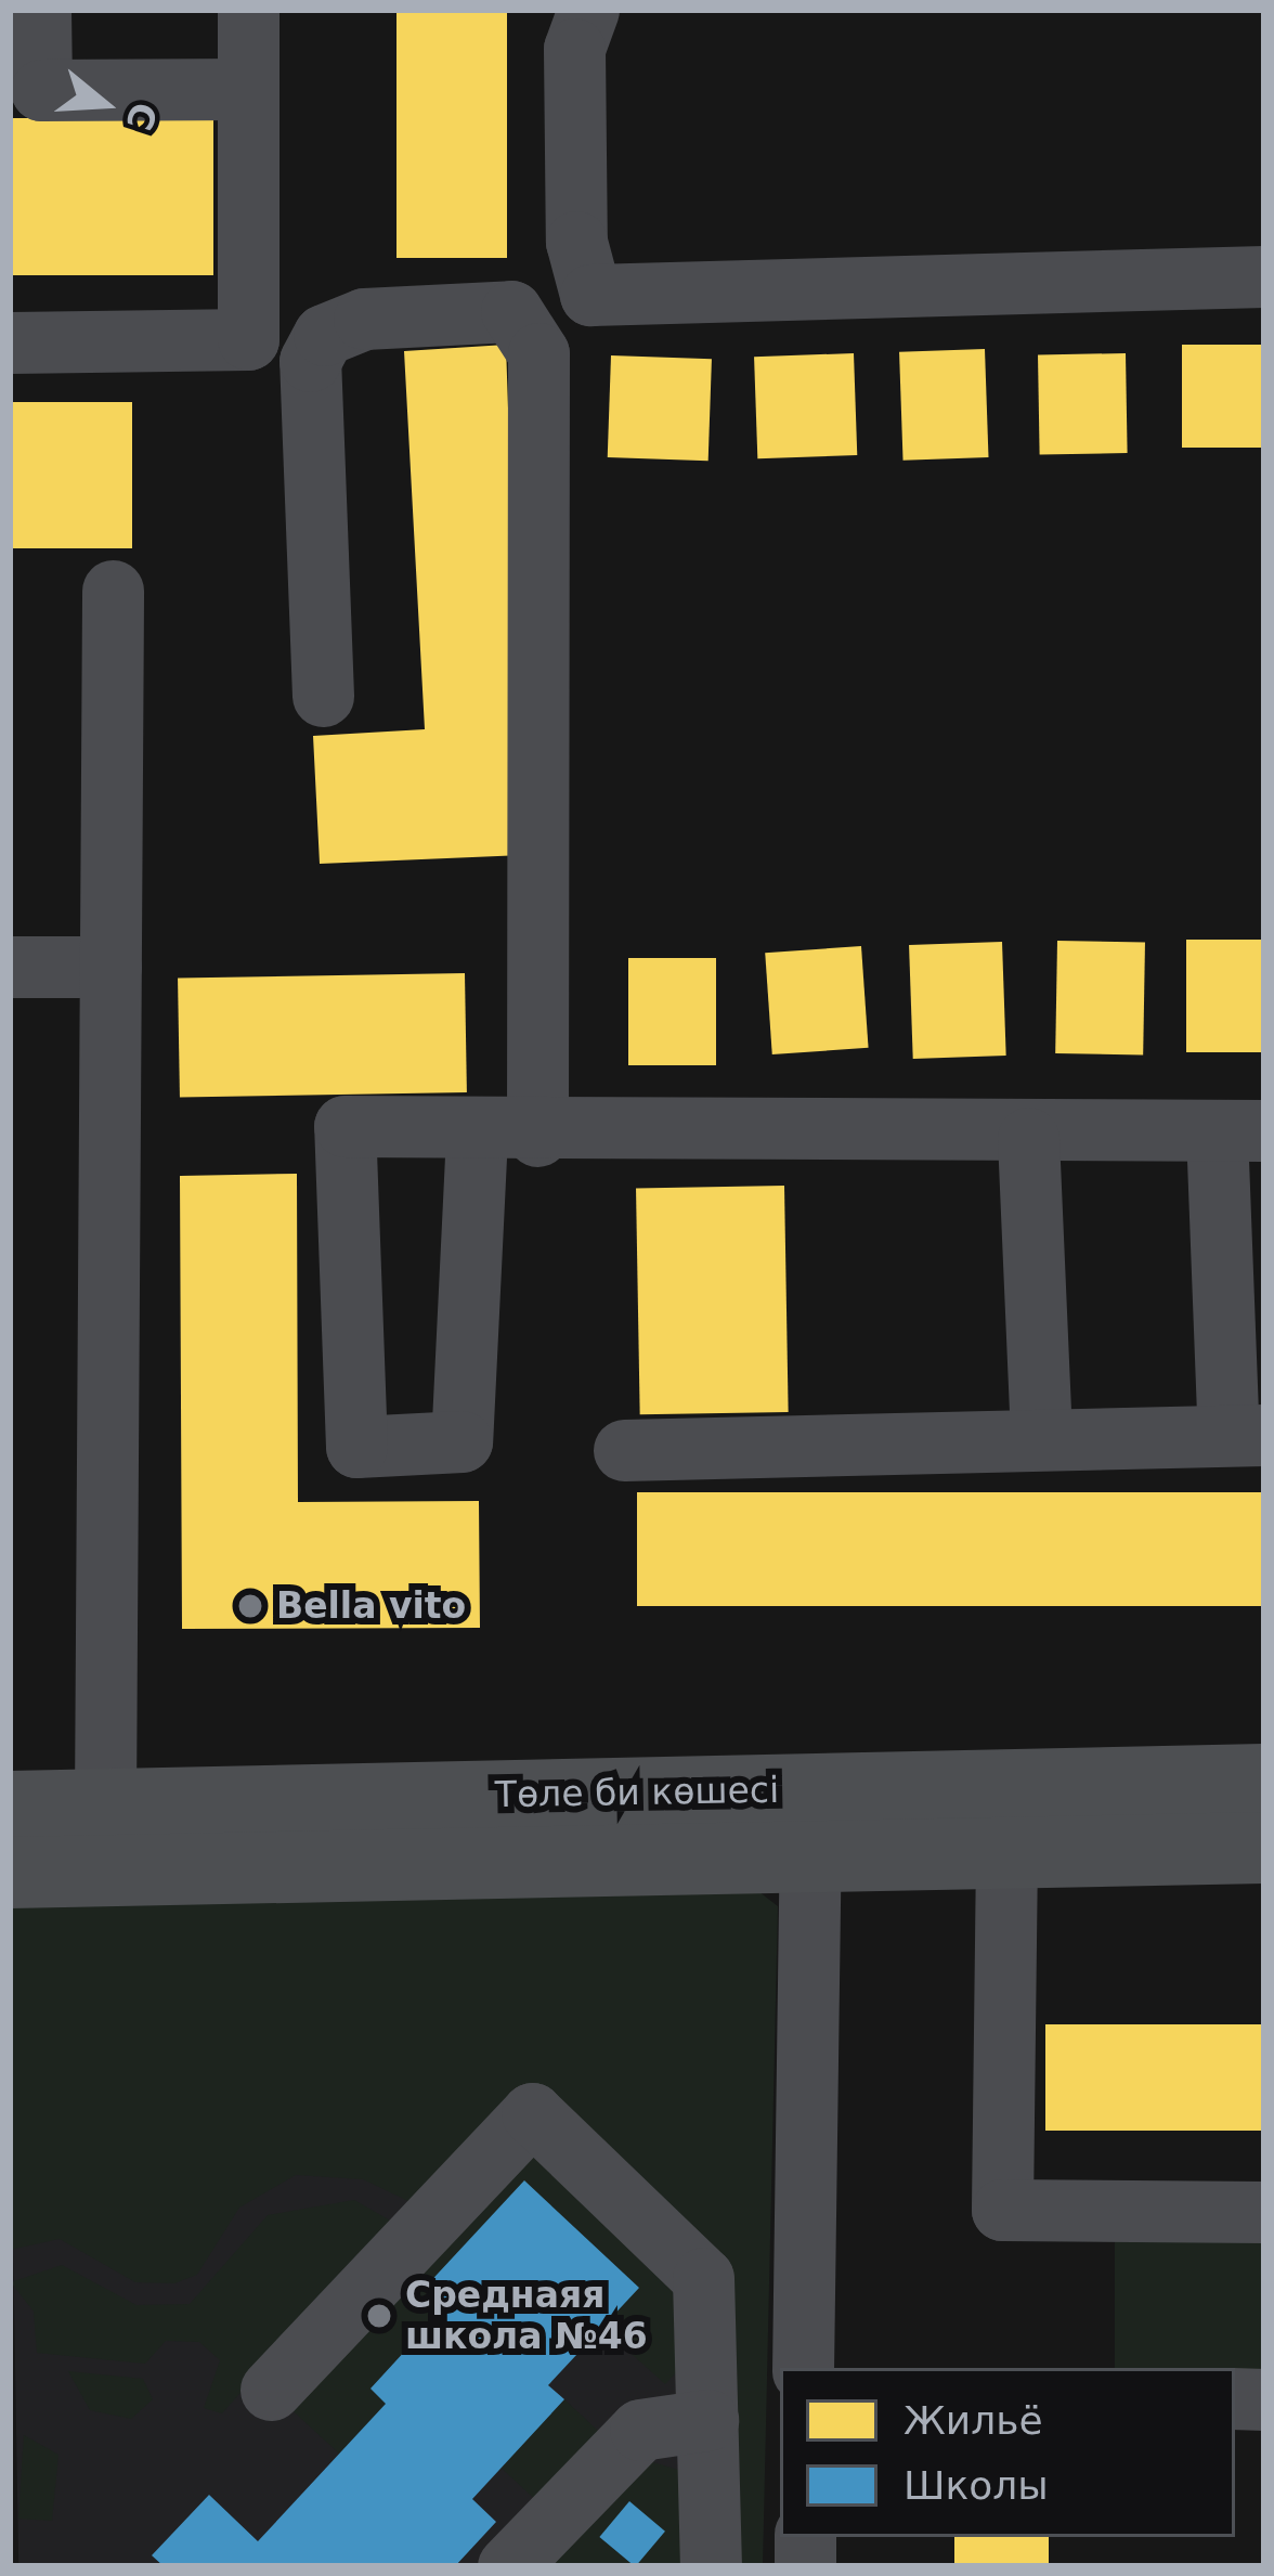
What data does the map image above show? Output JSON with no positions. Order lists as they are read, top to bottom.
{
  "streets": {
    "main road": ["Төле би көшесі"]
  },
  "places": ["Bella vito", "Среднаяя школа №46"],
  "legend": ["Жильё", "Школы"],
  "north": "right"
}
